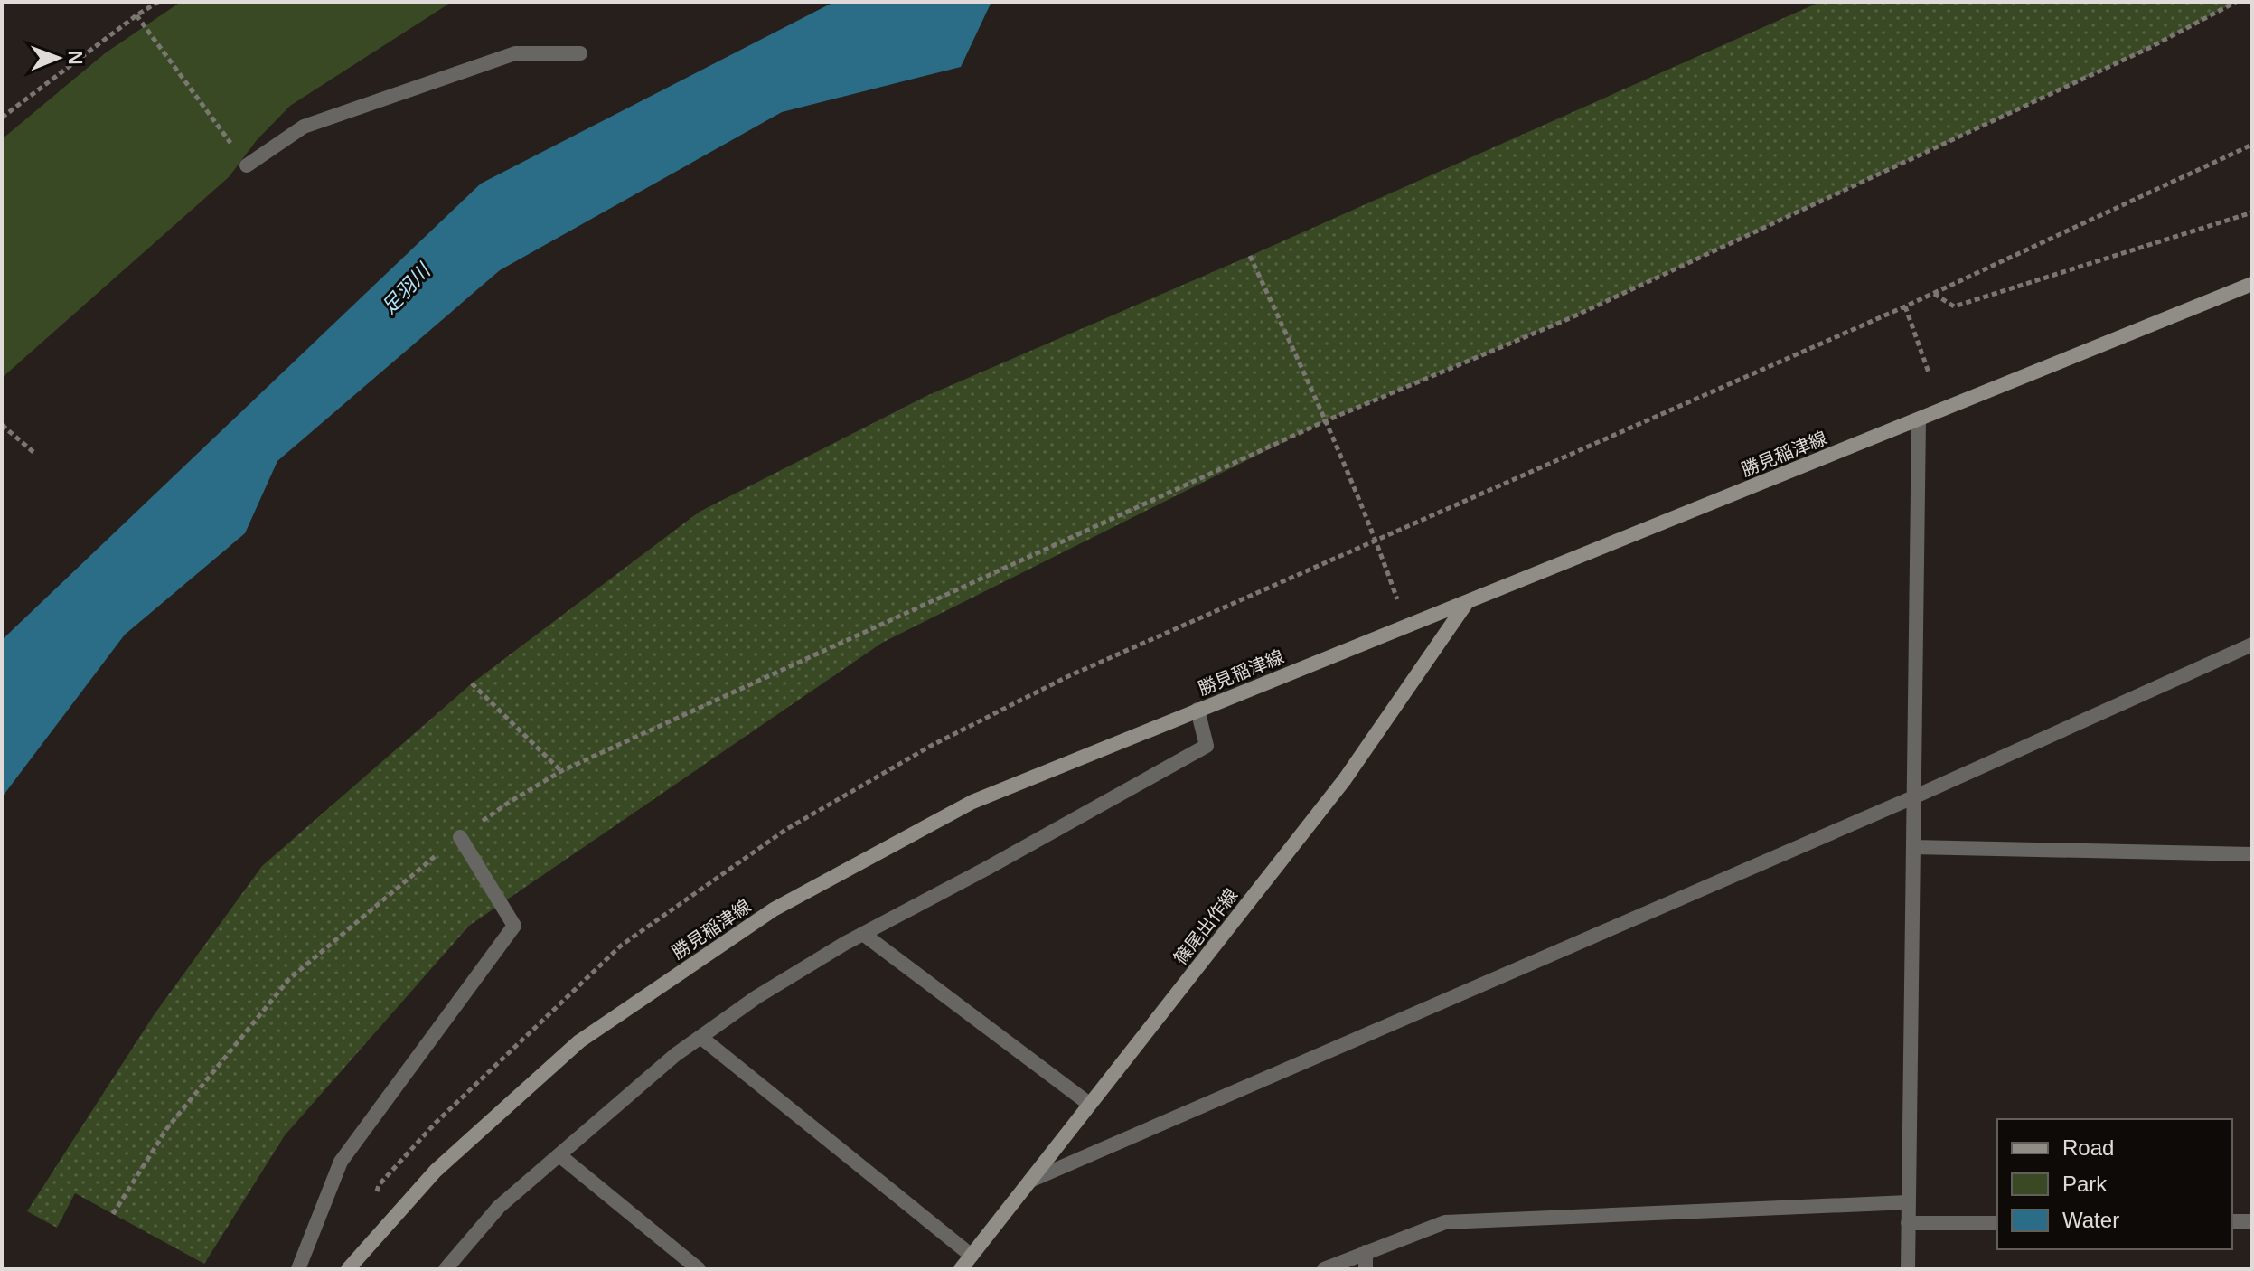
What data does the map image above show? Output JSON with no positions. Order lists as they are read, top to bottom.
{
  "streets": {
    "main road": ["勝見稲津線", "篠尾出作線"]
  },
  "crossings": [
    ["勝見稲津線", "篠尾出作線"]
  ],
  "water": ["足羽川"],
  "legend": ["Road", "Park", "Water"],
  "north": "right"
}
